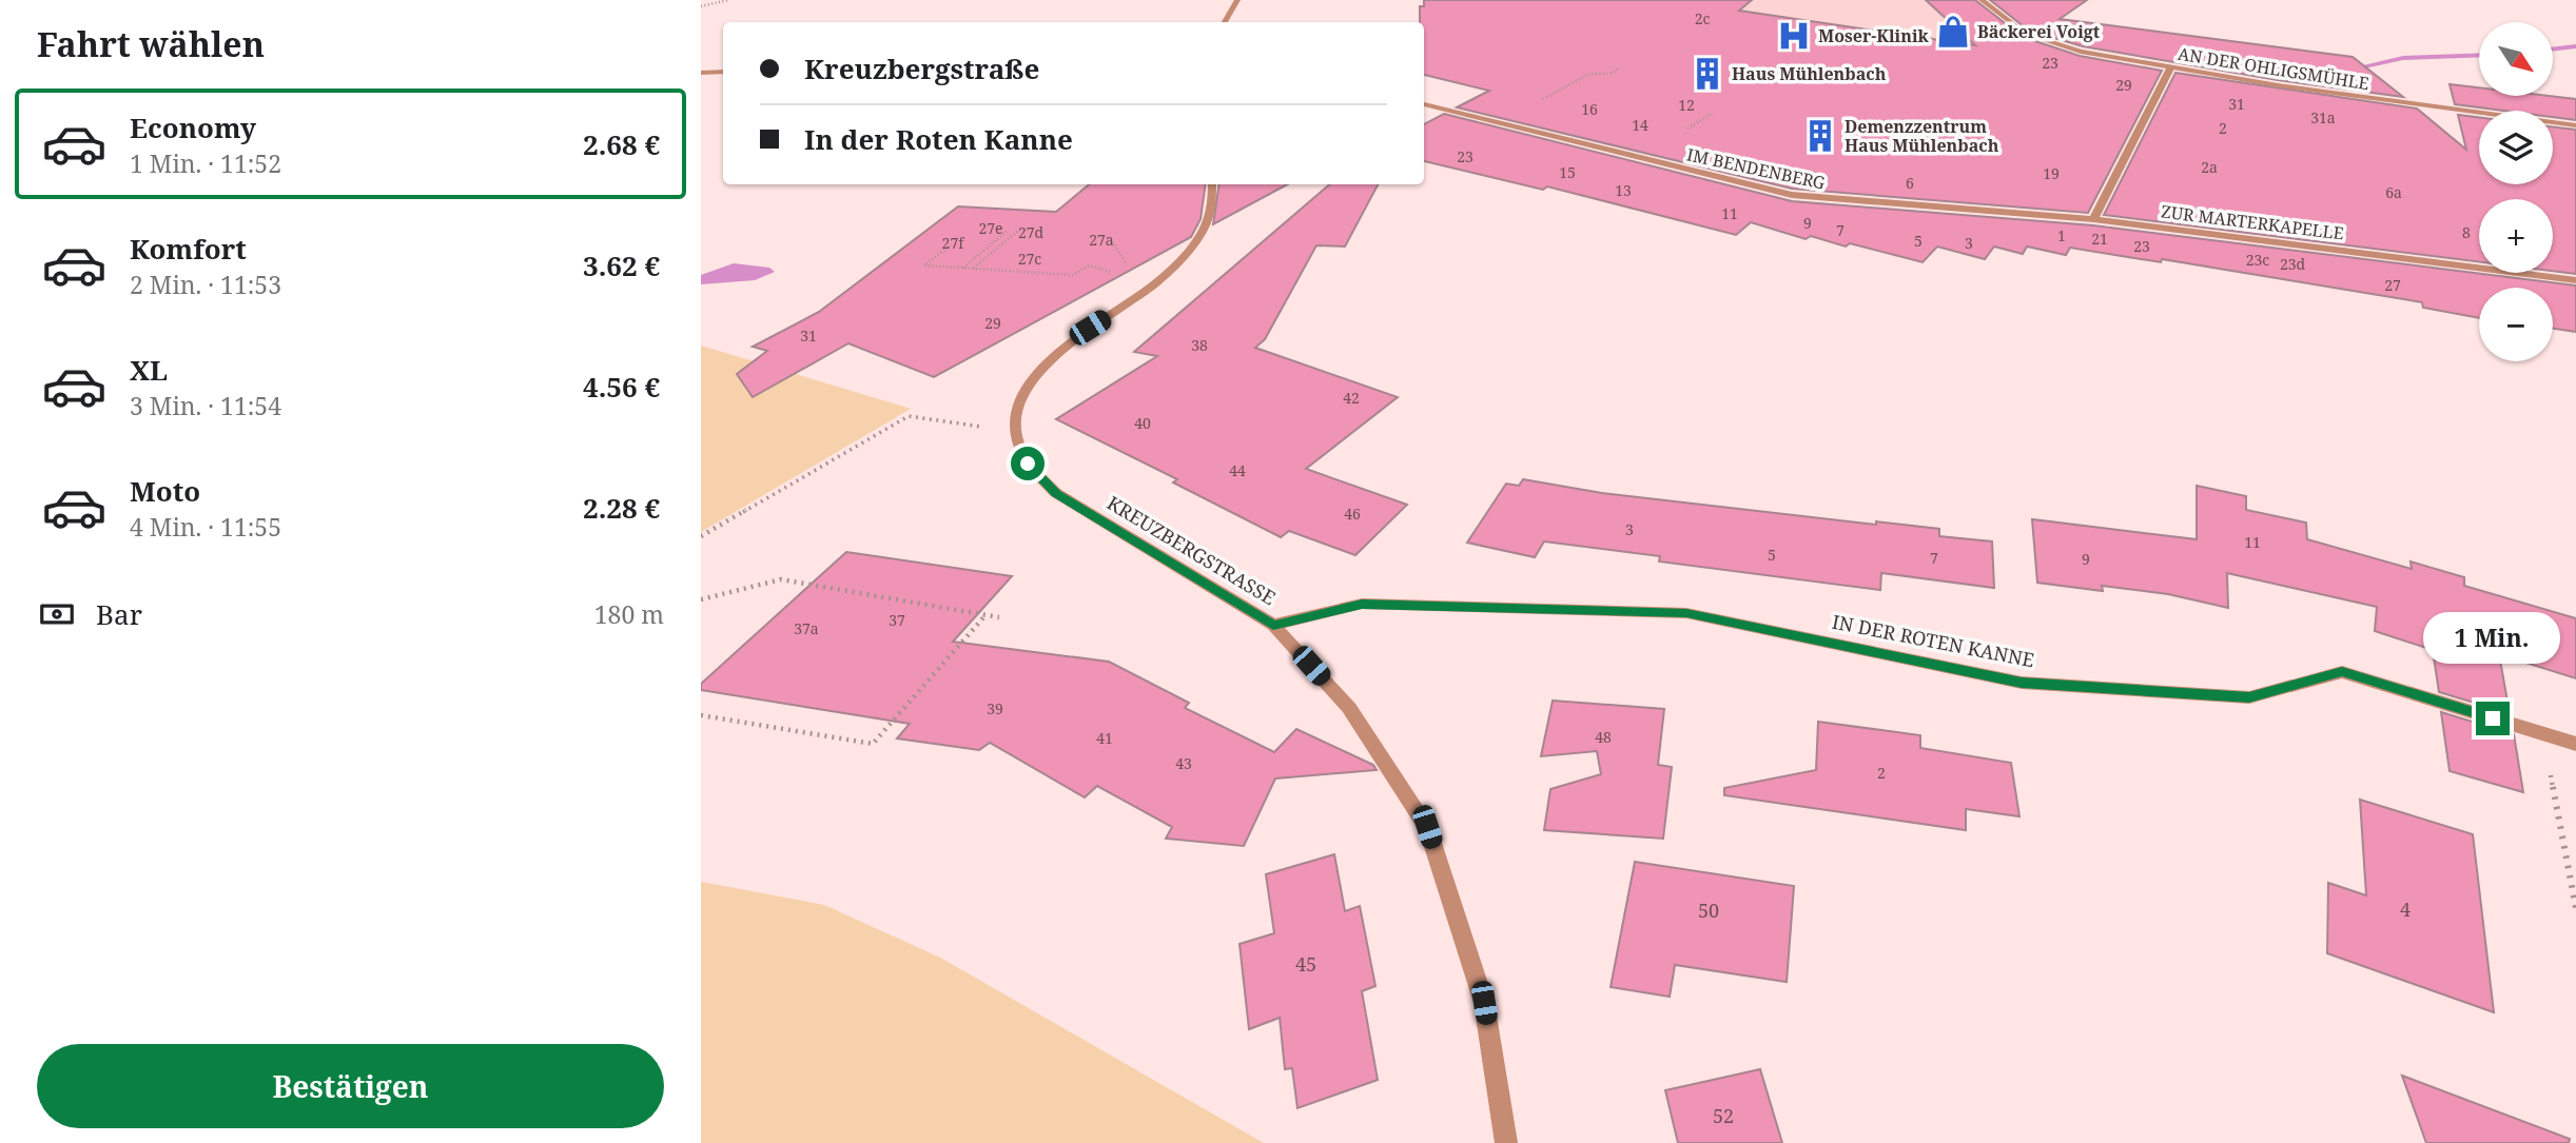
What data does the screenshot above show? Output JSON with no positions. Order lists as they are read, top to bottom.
{
  "streets": {
    "street": [
      "AN DER OHLIGSMÜHLE",
      "IM BENDENBERG",
      "ZUR MARTERKAPELLE",
      "KREUZBERGSTRASSE",
      "IN DER ROTEN KANNE"
    ]
  },
  "crossings": [
    ["IM BENDENBERG", "ZUR MARTERKAPELLE"],
    ["KREUZBERGSTRASSE", "IN DER ROTEN KANNE"]
  ],
  "places": {
    "shop": ["Bäckerei Voigt"],
    "hospital": ["Moser-Klinik"],
    "building": ["Haus Mühlenbach", "Demenzzentrum Haus Mühlenbach"]
  },
  "house_numbers": [
    "2c",
    "23",
    "29",
    "31",
    "12",
    "16",
    "31a",
    "14",
    "2",
    "23",
    "2a",
    "15",
    "19",
    "6",
    "13",
    "6a",
    "11",
    "9",
    "27e",
    "7",
    "27d",
    "8",
    "1",
    "21",
    "27a",
    "5",
    "27f",
    "3",
    "23",
    "27c",
    "23c",
    "23d",
    "27",
    "29",
    "31",
    "38",
    "42",
    "40",
    "44",
    "46",
    "3",
    "11",
    "5",
    "7",
    "9",
    "37",
    "37a",
    "39",
    "48",
    "41",
    "43",
    "2",
    "4",
    "50",
    "45",
    "52"
  ],
  "north": "bottom right",
  "page": {
    "heading": "Fahrt wählen",
    "map_buttons": ["+", "−"],
    "banner": ["Kreuzbergstraße", "In der Roten Kanne"],
    "list": [
      {
        "name": "Economy",
        "note": "1 Min. · 11:52",
        "value": "2.68 €"
      },
      {
        "name": "Komfort",
        "note": "2 Min. · 11:53",
        "value": "3.62 €"
      },
      {
        "name": "XL",
        "note": "3 Min. · 11:54",
        "value": "4.56 €"
      },
      {
        "name": "Moto",
        "note": "4 Min. · 11:55",
        "value": "2.28 €"
      }
    ],
    "pay": ["Bar", "180 m"],
    "bubble": "1 Min.",
    "buttons": "Bestätigen"
  }
}
